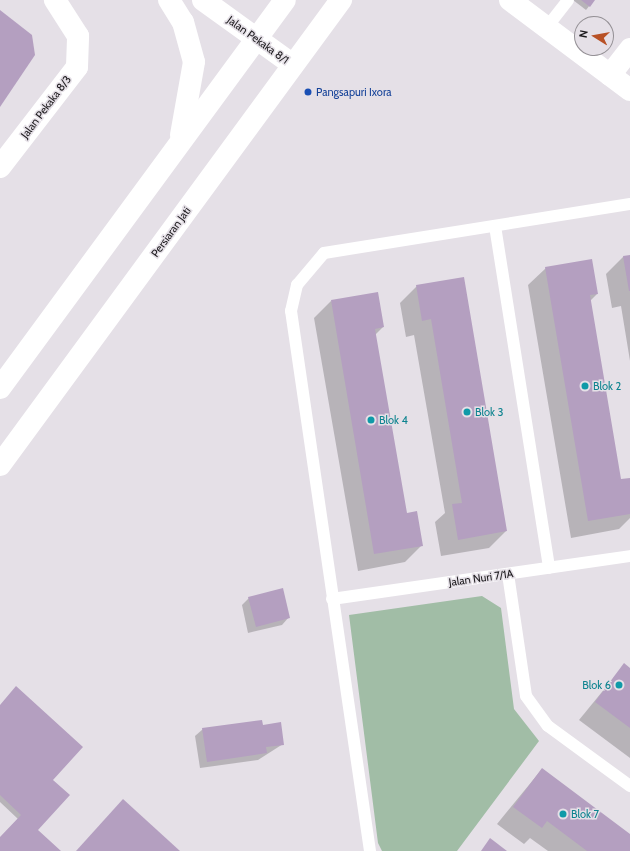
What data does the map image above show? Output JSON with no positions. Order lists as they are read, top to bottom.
{
  "streets": {
    "main road": ["Jalan Pekaka 8/1", "Jalan Pekaka 8/3", "Persiaran Jati"],
    "lane": ["Jalan Nuri 7/1A"]
  },
  "crossings": [
    ["Jalan Pekaka 8/1", "Persiaran Jati"]
  ],
  "places": [
    "Pangsapuri Ixora",
    "Blok 2",
    "Blok 3",
    "Blok 4",
    "Blok 6",
    "Blok 7"
  ],
  "north": "left"
}
